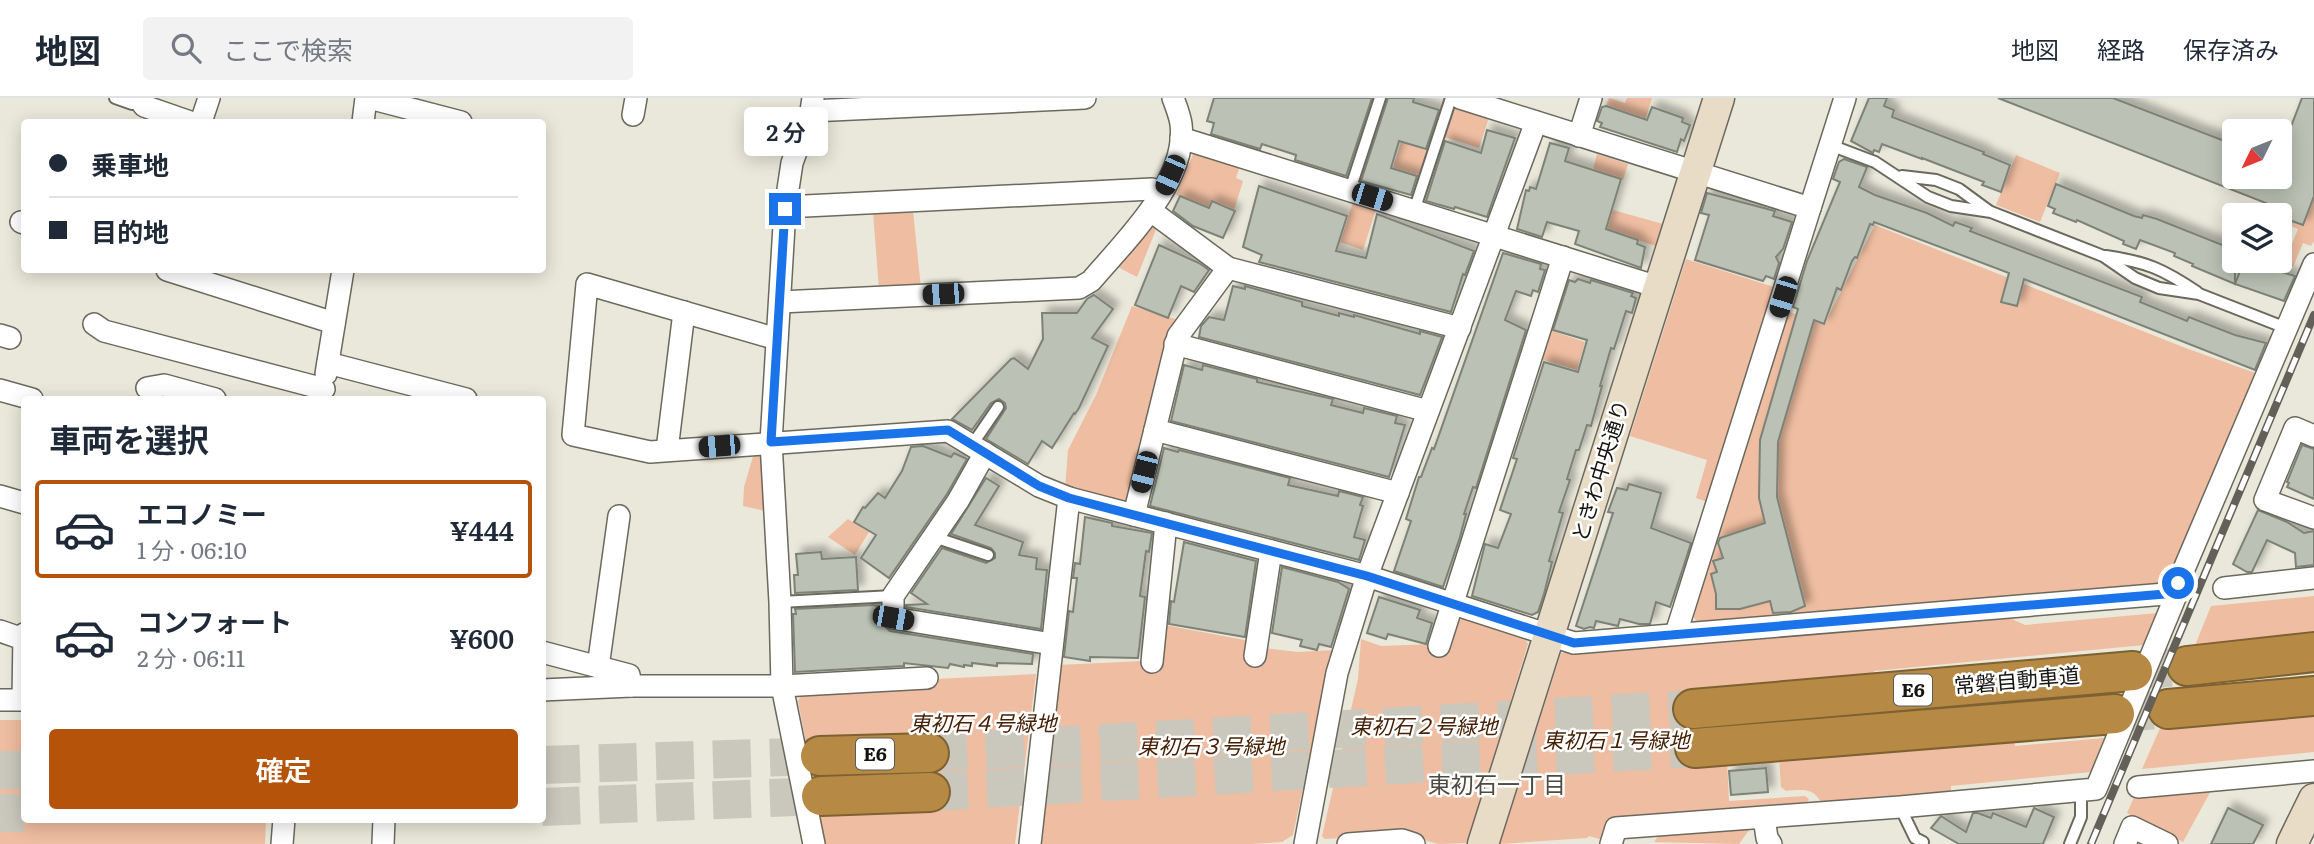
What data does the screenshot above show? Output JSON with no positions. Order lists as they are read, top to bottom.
{
  "streets": {
    "highway": ["常磐自動車道", "E6"],
    "street": ["ときわ中央通り"]
  },
  "districts": ["東初石一丁目"],
  "parks": [
    "東初石４号緑地",
    "東初石２号緑地",
    "東初石１号緑地",
    "東初石３号緑地"
  ],
  "north": "bottom left",
  "page": {
    "header": "地図",
    "search": "ここで検索",
    "nav": ["地図", "経路", "保存済み"],
    "bubble": "2 分",
    "banner": ["乗車地", "目的地"],
    "heading": "車両を選択",
    "list": [
      {
        "name": "エコノミー",
        "note": "1 分 · 06:10",
        "value": "¥444"
      },
      {
        "name": "コンフォート",
        "note": "2 分 · 06:11",
        "value": "¥600"
      }
    ],
    "buttons": "確定"
  }
}
